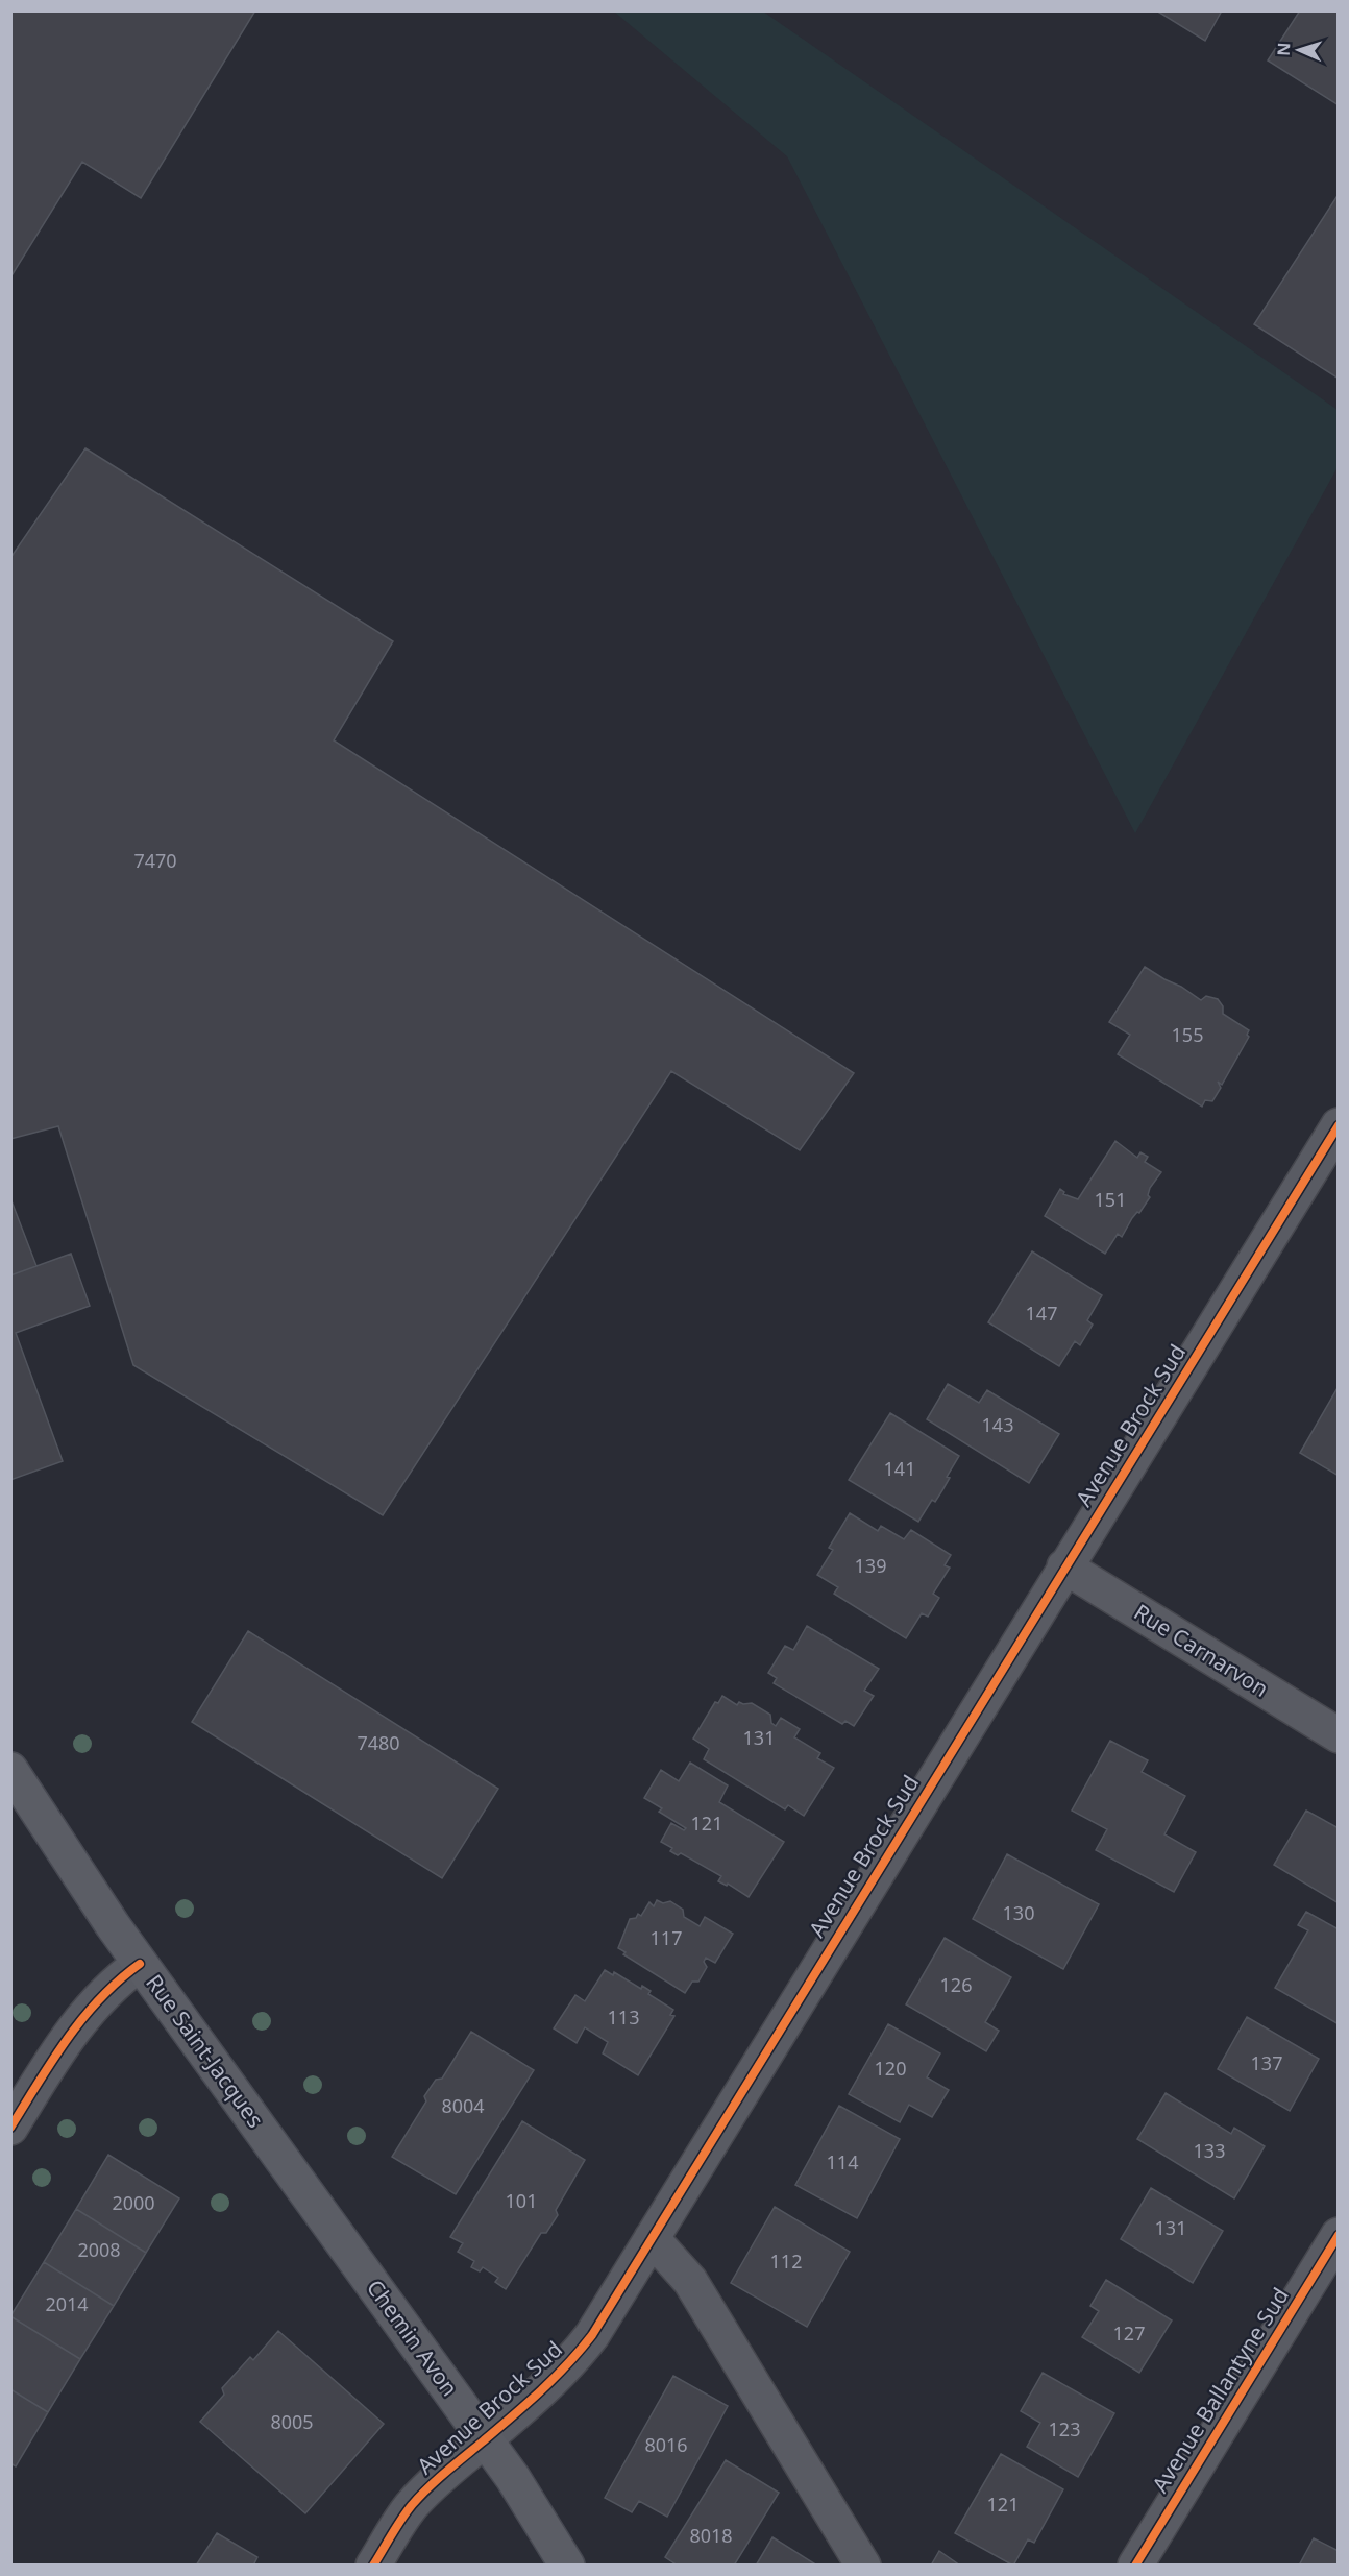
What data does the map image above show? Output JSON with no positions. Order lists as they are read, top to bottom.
{
  "streets": {
    "main road": ["Rue Saint-Jacques", "Chemin Avon"],
    "street": ["Avenue Brock Sud", "Rue Carnarvon", "Avenue Ballantyne Sud"]
  },
  "crossings": [
    ["Avenue Brock Sud", "Rue Carnarvon"],
    ["Avenue Brock Sud", "Chemin Avon"],
    ["Rue Saint-Jacques", "Chemin Avon"]
  ],
  "house_numbers": [
    "7470",
    "155",
    "151",
    "147",
    "143",
    "141",
    "139",
    "131",
    "7480",
    "121",
    "130",
    "117",
    "126",
    "113",
    "137",
    "120",
    "8004",
    "133",
    "114",
    "101",
    "2000",
    "131",
    "2008",
    "112",
    "2014",
    "127",
    "8005",
    "123",
    "8016",
    "121",
    "8018"
  ],
  "north": "left"
}
